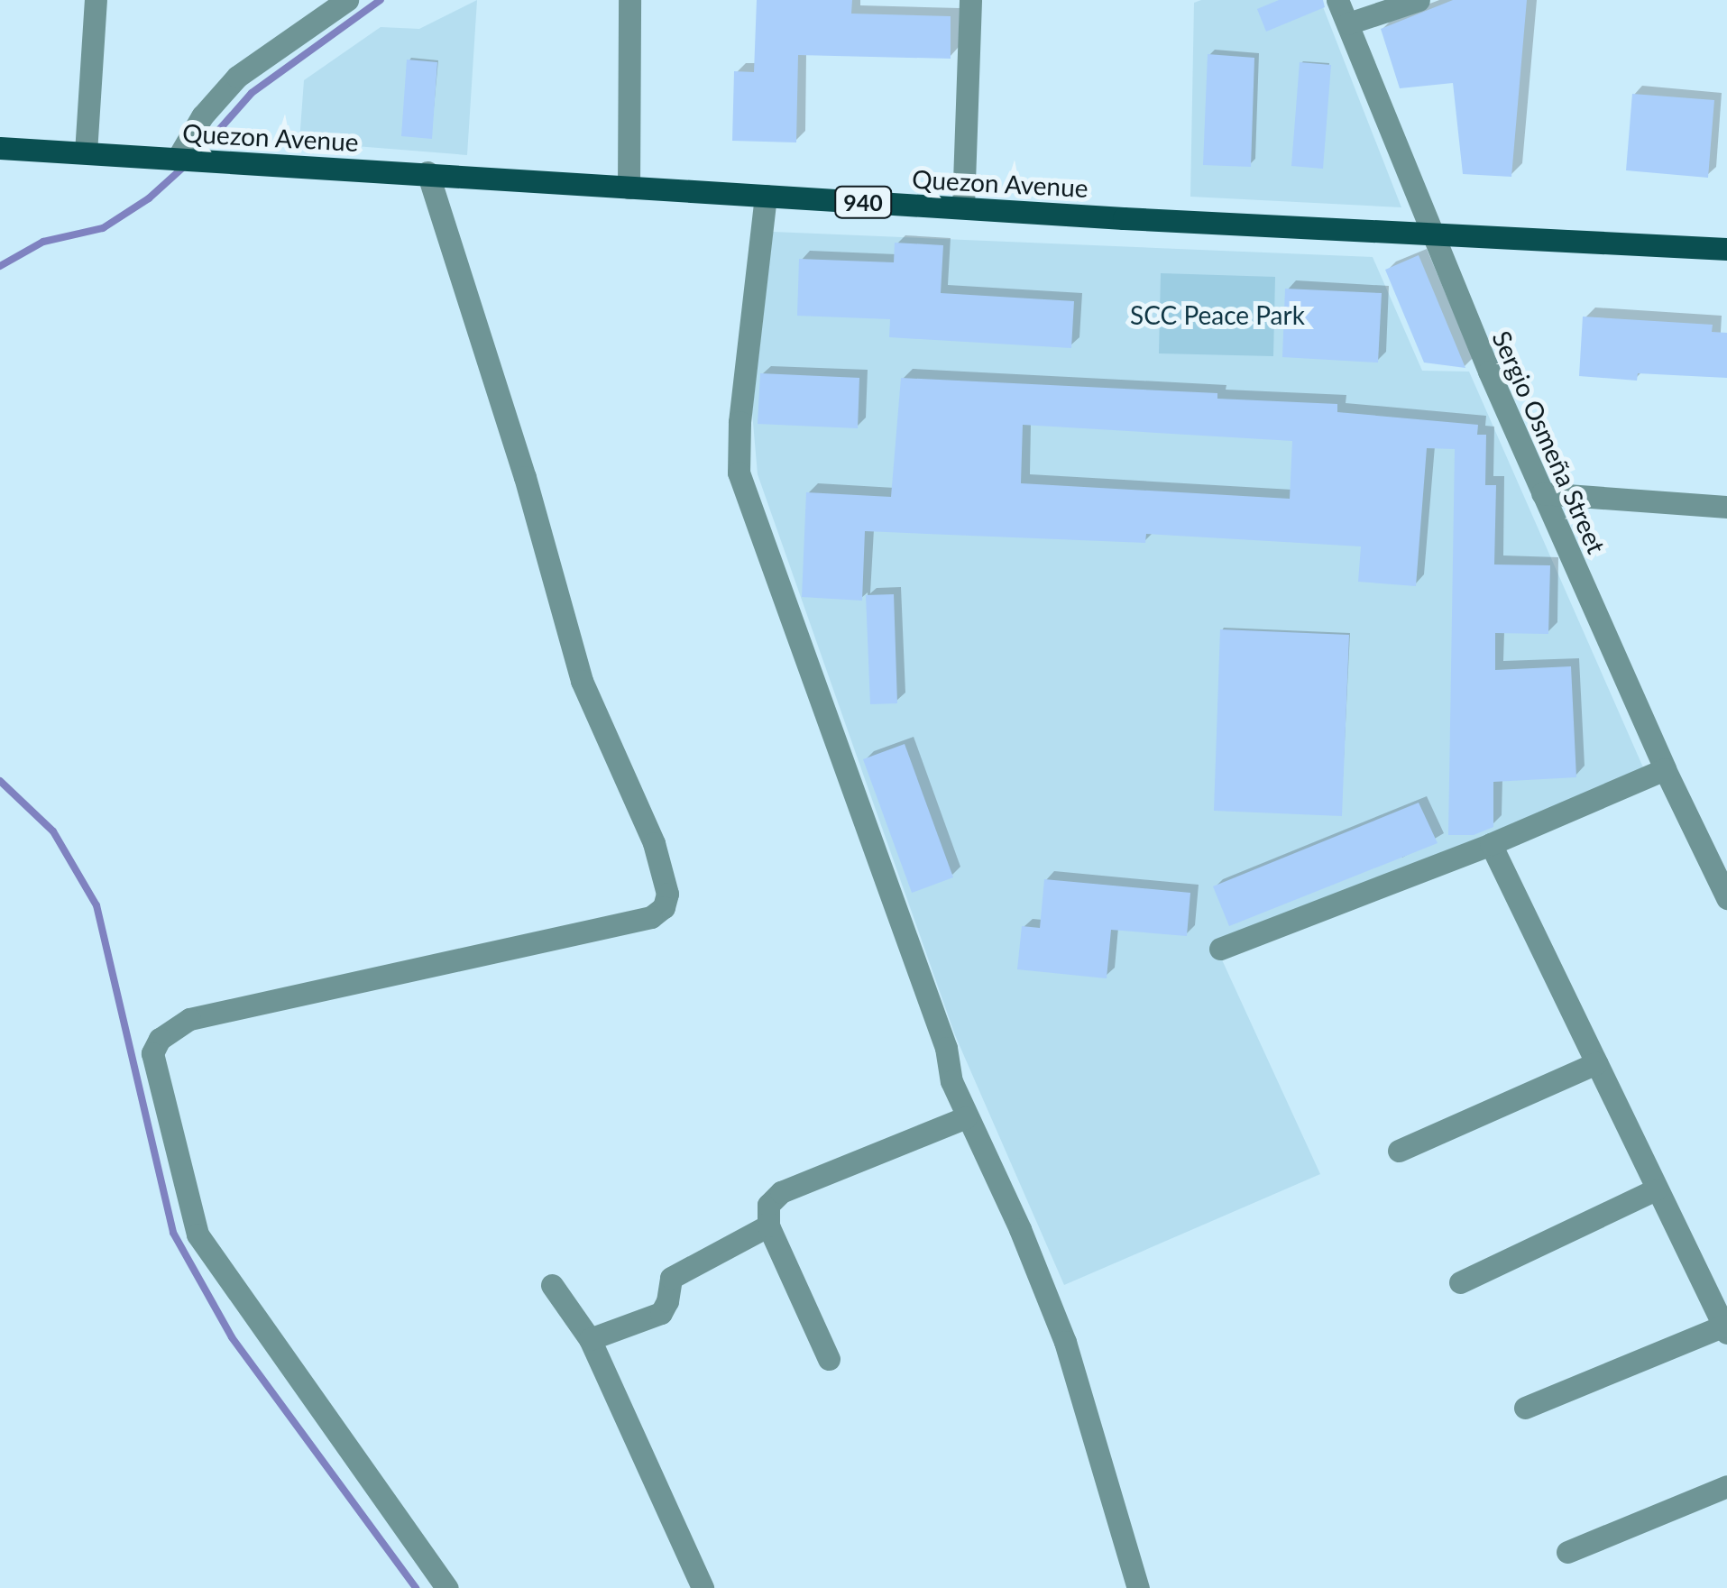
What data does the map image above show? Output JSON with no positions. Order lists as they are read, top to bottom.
{
  "streets": {
    "main road": ["Quezon Avenue", "940"],
    "street": ["Sergio Osmeña Street"]
  },
  "crossings": [
    ["Quezon Avenue", "Sergio Osmeña Street"]
  ],
  "parks": ["SCC Peace Park"]
}
